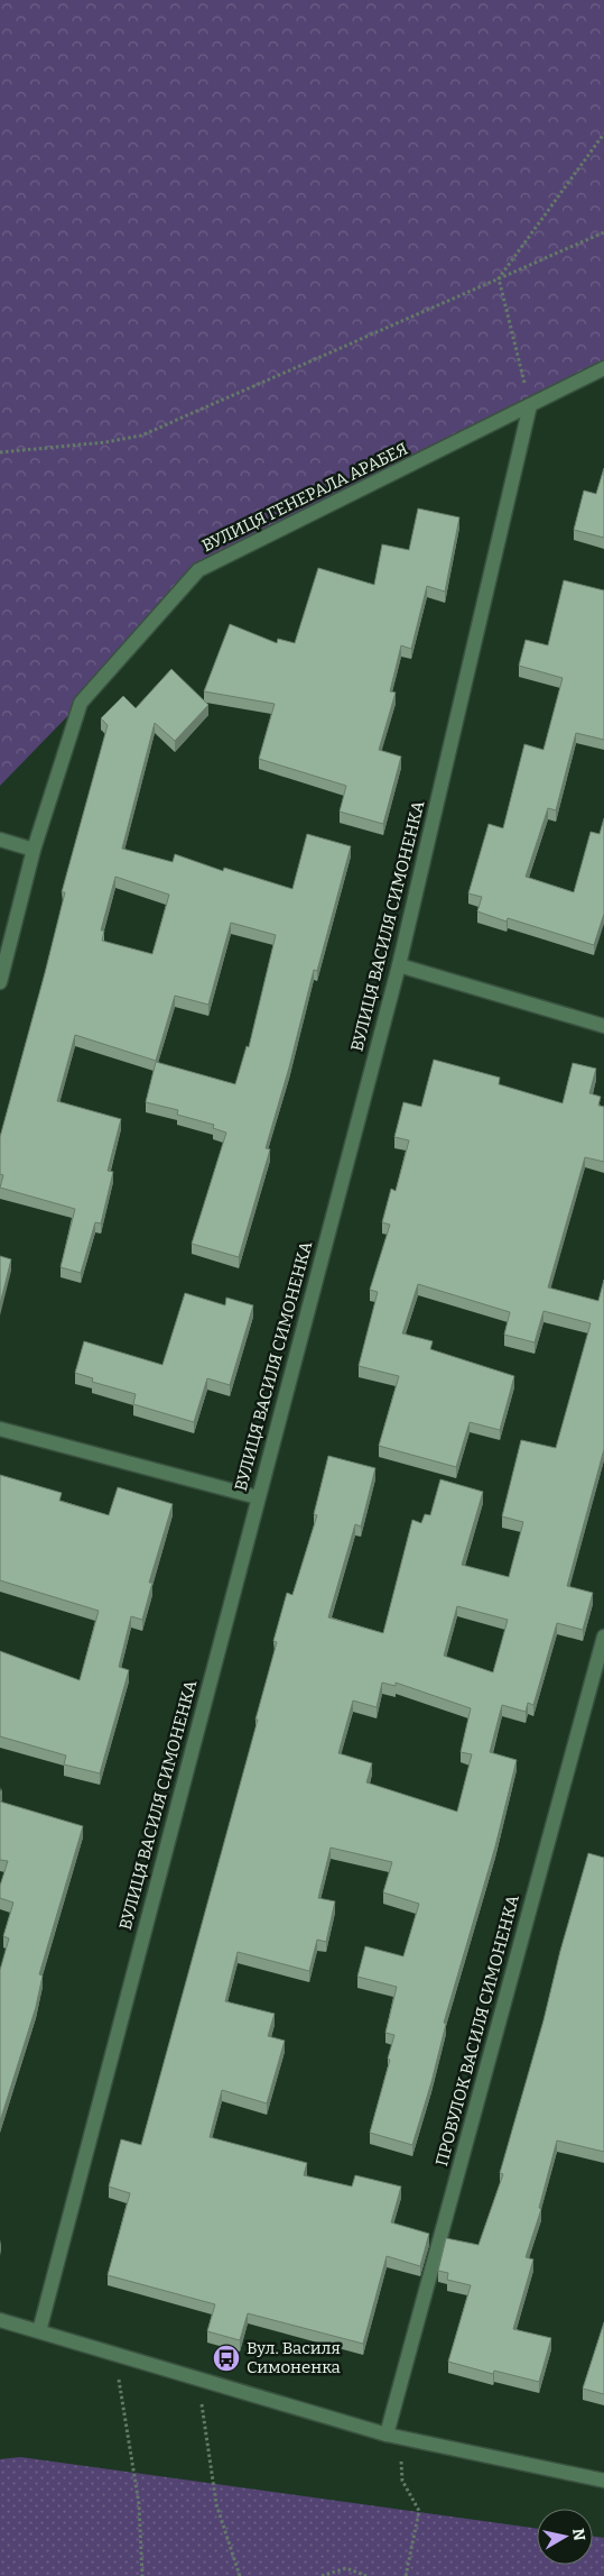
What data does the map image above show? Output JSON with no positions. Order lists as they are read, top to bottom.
{
  "streets": {
    "street": ["ВУЛИЦЯ ГЕНЕРАЛА АРАБЕЯ", "ВУЛИЦЯ ВАСИЛЯ СИМОНЕНКА", "ПРОВУЛОК ВАСИЛЯ СИМОНЕНКА"]
  },
  "crossings": [
    ["ВУЛИЦЯ ГЕНЕРАЛА АРАБЕЯ", "ВУЛИЦЯ ВАСИЛЯ СИМОНЕНКА"]
  ],
  "places": {
    "bus stop": ["Вул. Василя Симоненка"]
  },
  "north": "right"
}
